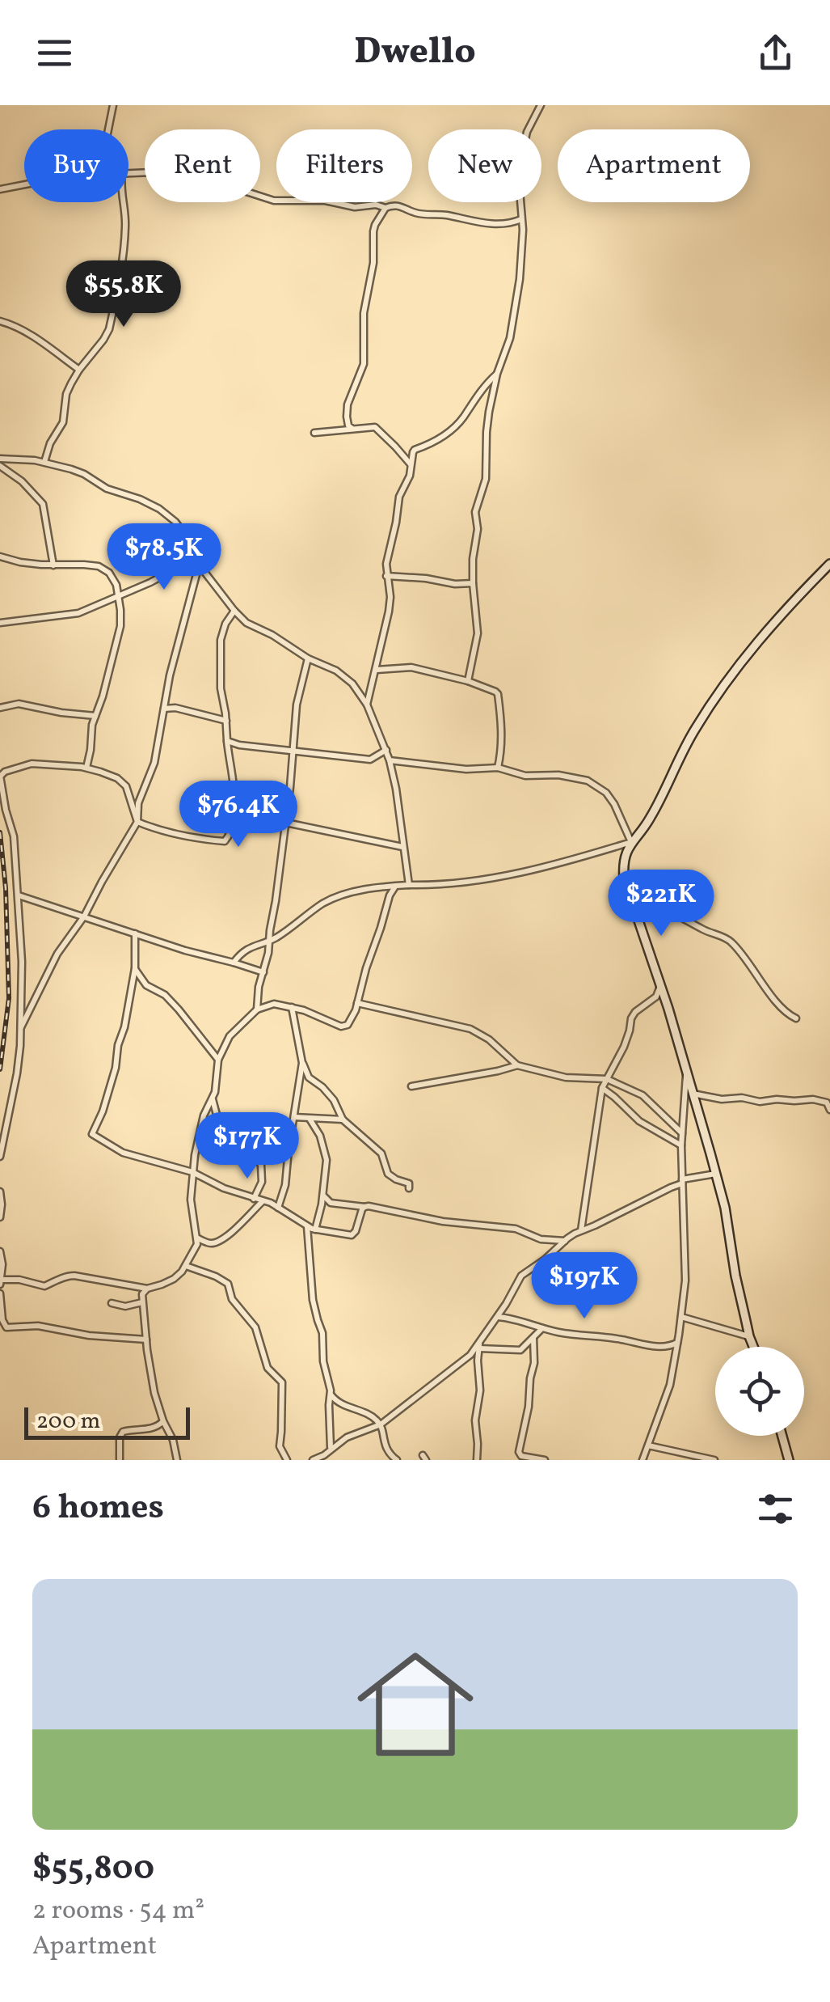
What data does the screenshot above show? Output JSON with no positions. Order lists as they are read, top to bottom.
{
  "scale_bar": "200 m",
  "page": {
    "header": "Dwello",
    "chip": [
      "Buy",
      "Rent",
      "Filters",
      "New",
      "Apartment"
    ],
    "price": [
      "$55.8K",
      "$78.5K",
      "$76.4K",
      "$221K",
      "$177K",
      "$197K"
    ],
    "scale": "200 m",
    "heading": "6 homes",
    "list": [
      {
        "name": "$55,800",
        "note": "2 rooms · 54 m² · Apartment"
      }
    ]
  }
}
